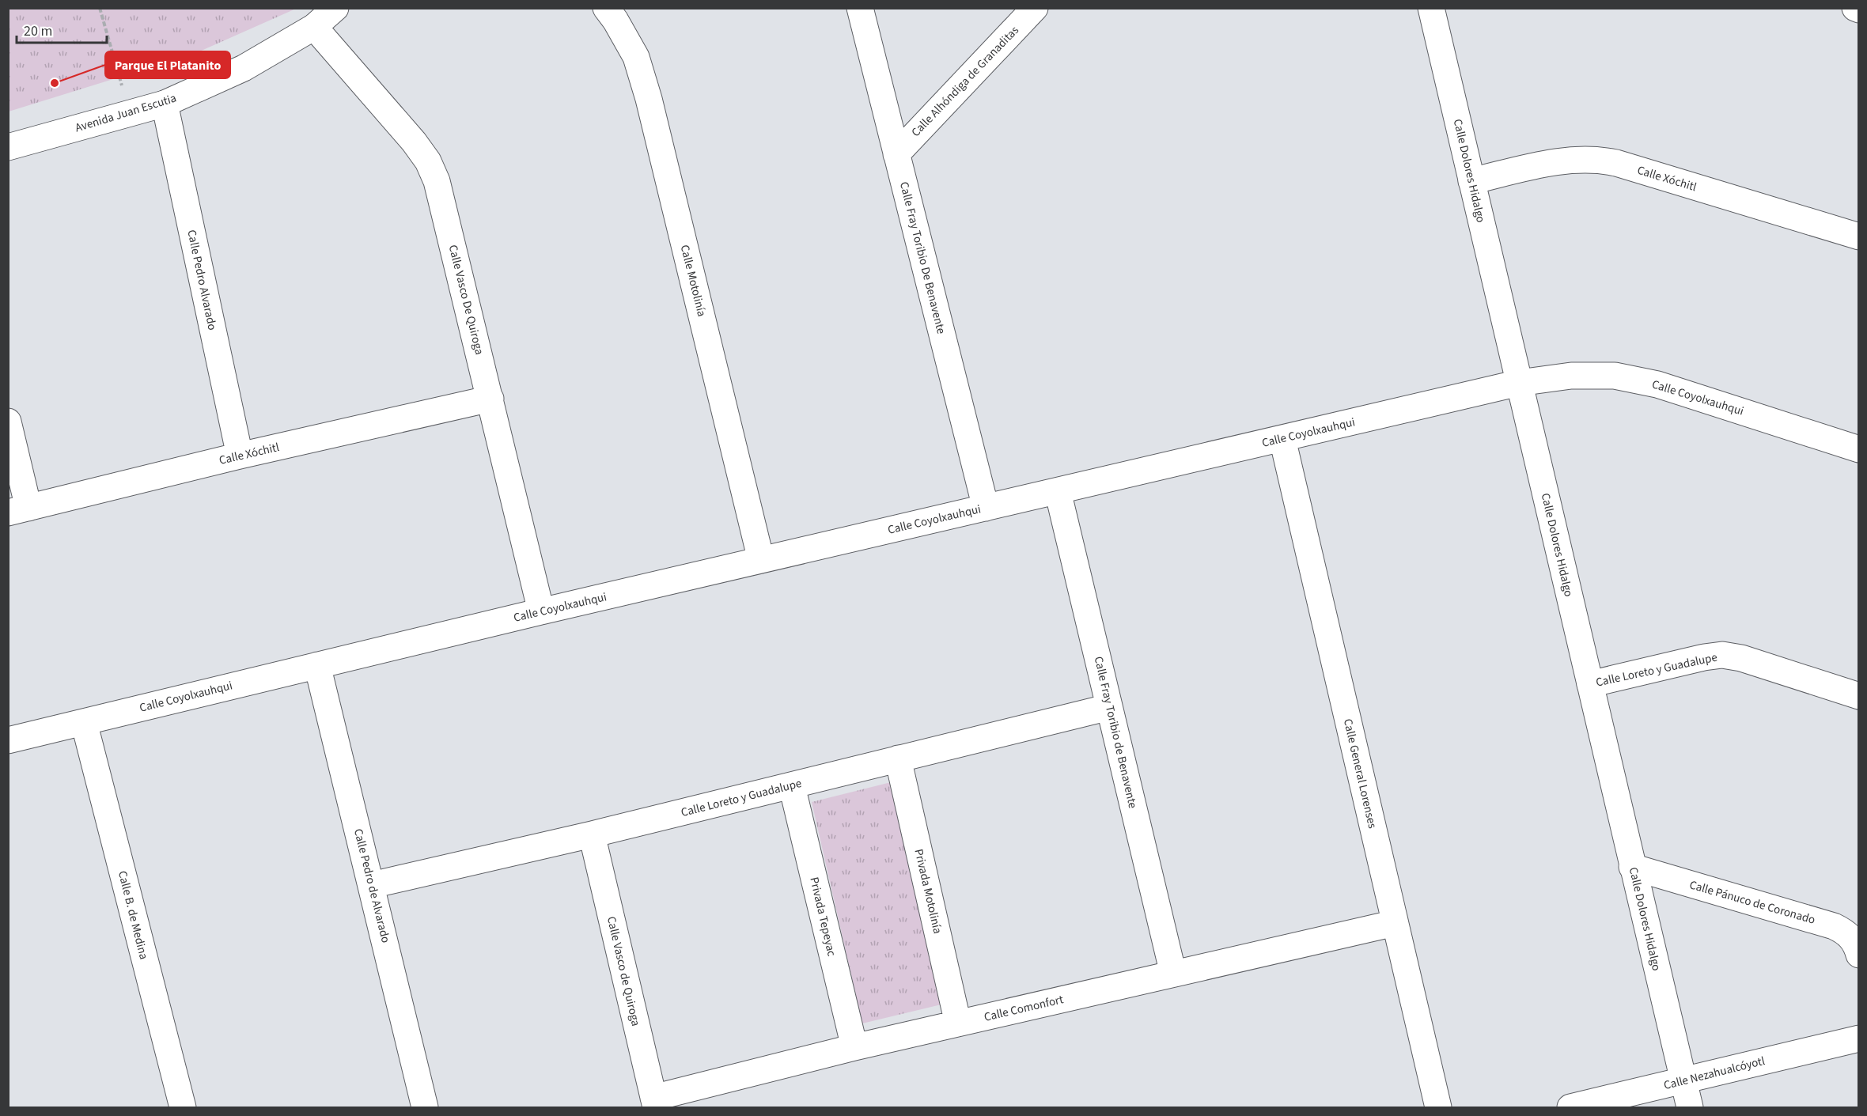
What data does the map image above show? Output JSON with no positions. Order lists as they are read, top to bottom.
{
  "streets": {
    "street": [
      "Calle Alhóndiga de Granaditas",
      "Avenida Juan Escutia",
      "Calle Dolores Hidalgo",
      "Calle Xóchitl",
      "Calle Fray Toribio De Benavente",
      "Calle Pedro Alvarado",
      "Calle Motolinía",
      "Calle Vasco De Quiroga",
      "Calle Coyolxauhqui",
      "Calle Loreto y Guadalupe",
      "Calle Fray Toribio de Benavente",
      "Calle General Lorenses",
      "Calle Pedro de Alvarado",
      "Privada Motolinía",
      "Calle Pánuco de Coronado",
      "Calle B. de Medina",
      "Privada Tepeyac",
      "Calle Vasco de Quiroga",
      "Calle Comonfort",
      "Calle Nezahualcóyotl"
    ]
  },
  "crossings": [
    ["Calle Alhóndiga de Granaditas", "Calle Fray Toribio De Benavente"],
    ["Avenida Juan Escutia", "Calle Pedro Alvarado"],
    ["Avenida Juan Escutia", "Calle Vasco De Quiroga"],
    ["Calle Dolores Hidalgo", "Calle Xóchitl"],
    ["Calle Dolores Hidalgo", "Calle Coyolxauhqui"],
    ["Calle Dolores Hidalgo", "Calle Loreto y Guadalupe"],
    ["Calle Dolores Hidalgo", "Calle Pánuco de Coronado"],
    ["Calle Dolores Hidalgo", "Calle Nezahualcóyotl"],
    ["Calle Xóchitl", "Calle Pedro Alvarado"],
    ["Calle Xóchitl", "Calle Vasco De Quiroga"],
    ["Calle Fray Toribio De Benavente", "Calle Coyolxauhqui"],
    ["Calle Motolinía", "Calle Coyolxauhqui"],
    ["Calle Vasco De Quiroga", "Calle Coyolxauhqui"],
    ["Calle Coyolxauhqui", "Calle Fray Toribio de Benavente"],
    ["Calle Coyolxauhqui", "Calle General Lorenses"],
    ["Calle Coyolxauhqui", "Calle Pedro de Alvarado"],
    ["Calle Coyolxauhqui", "Calle B. de Medina"],
    ["Calle Loreto y Guadalupe", "Calle Fray Toribio de Benavente"],
    ["Calle Loreto y Guadalupe", "Calle Pedro de Alvarado"],
    ["Calle Loreto y Guadalupe", "Privada Motolinía"],
    ["Calle Loreto y Guadalupe", "Privada Tepeyac"],
    ["Calle Loreto y Guadalupe", "Calle Vasco de Quiroga"],
    ["Calle Fray Toribio de Benavente", "Calle Comonfort"],
    ["Calle General Lorenses", "Calle Comonfort"],
    ["Privada Motolinía", "Calle Comonfort"],
    ["Privada Tepeyac", "Calle Comonfort"],
    ["Calle Vasco de Quiroga", "Calle Comonfort"]
  ],
  "places": ["Parque El Platanito"],
  "scale_bar": "20 m"
}
